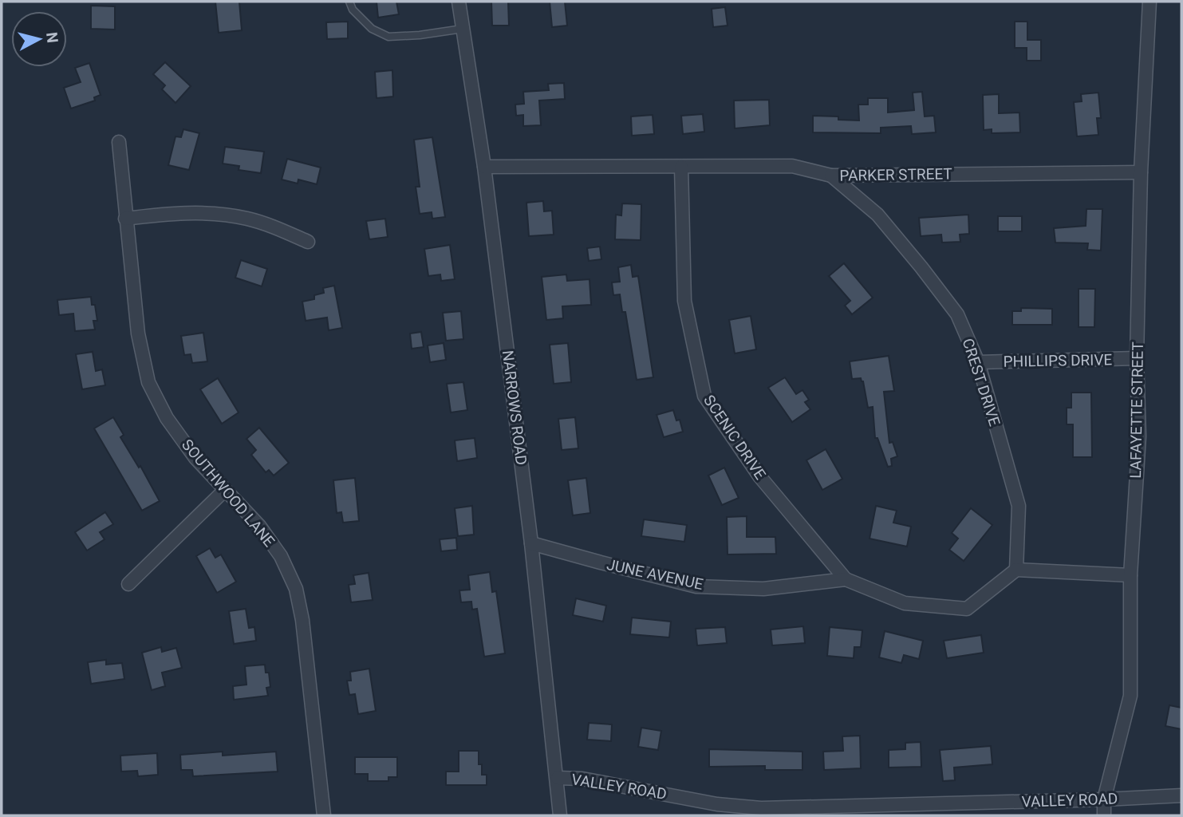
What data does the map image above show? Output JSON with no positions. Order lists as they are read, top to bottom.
{
  "streets": {
    "street": [
      "PARKER STREET",
      "PHILLIPS DRIVE",
      "CREST DRIVE",
      "NARROWS ROAD",
      "LAFAYETTE STREET",
      "SCENIC DRIVE",
      "SOUTHWOOD LANE",
      "JUNE AVENUE",
      "VALLEY ROAD"
    ]
  },
  "crossings": [
    ["PARKER STREET", "CREST DRIVE"],
    ["PARKER STREET", "NARROWS ROAD"],
    ["PARKER STREET", "LAFAYETTE STREET"],
    ["PARKER STREET", "SCENIC DRIVE"],
    ["PHILLIPS DRIVE", "CREST DRIVE"],
    ["PHILLIPS DRIVE", "LAFAYETTE STREET"],
    ["CREST DRIVE", "JUNE AVENUE"],
    ["NARROWS ROAD", "JUNE AVENUE"],
    ["NARROWS ROAD", "VALLEY ROAD"],
    ["LAFAYETTE STREET", "VALLEY ROAD"],
    ["SCENIC DRIVE", "JUNE AVENUE"]
  ],
  "north": "right"
}
